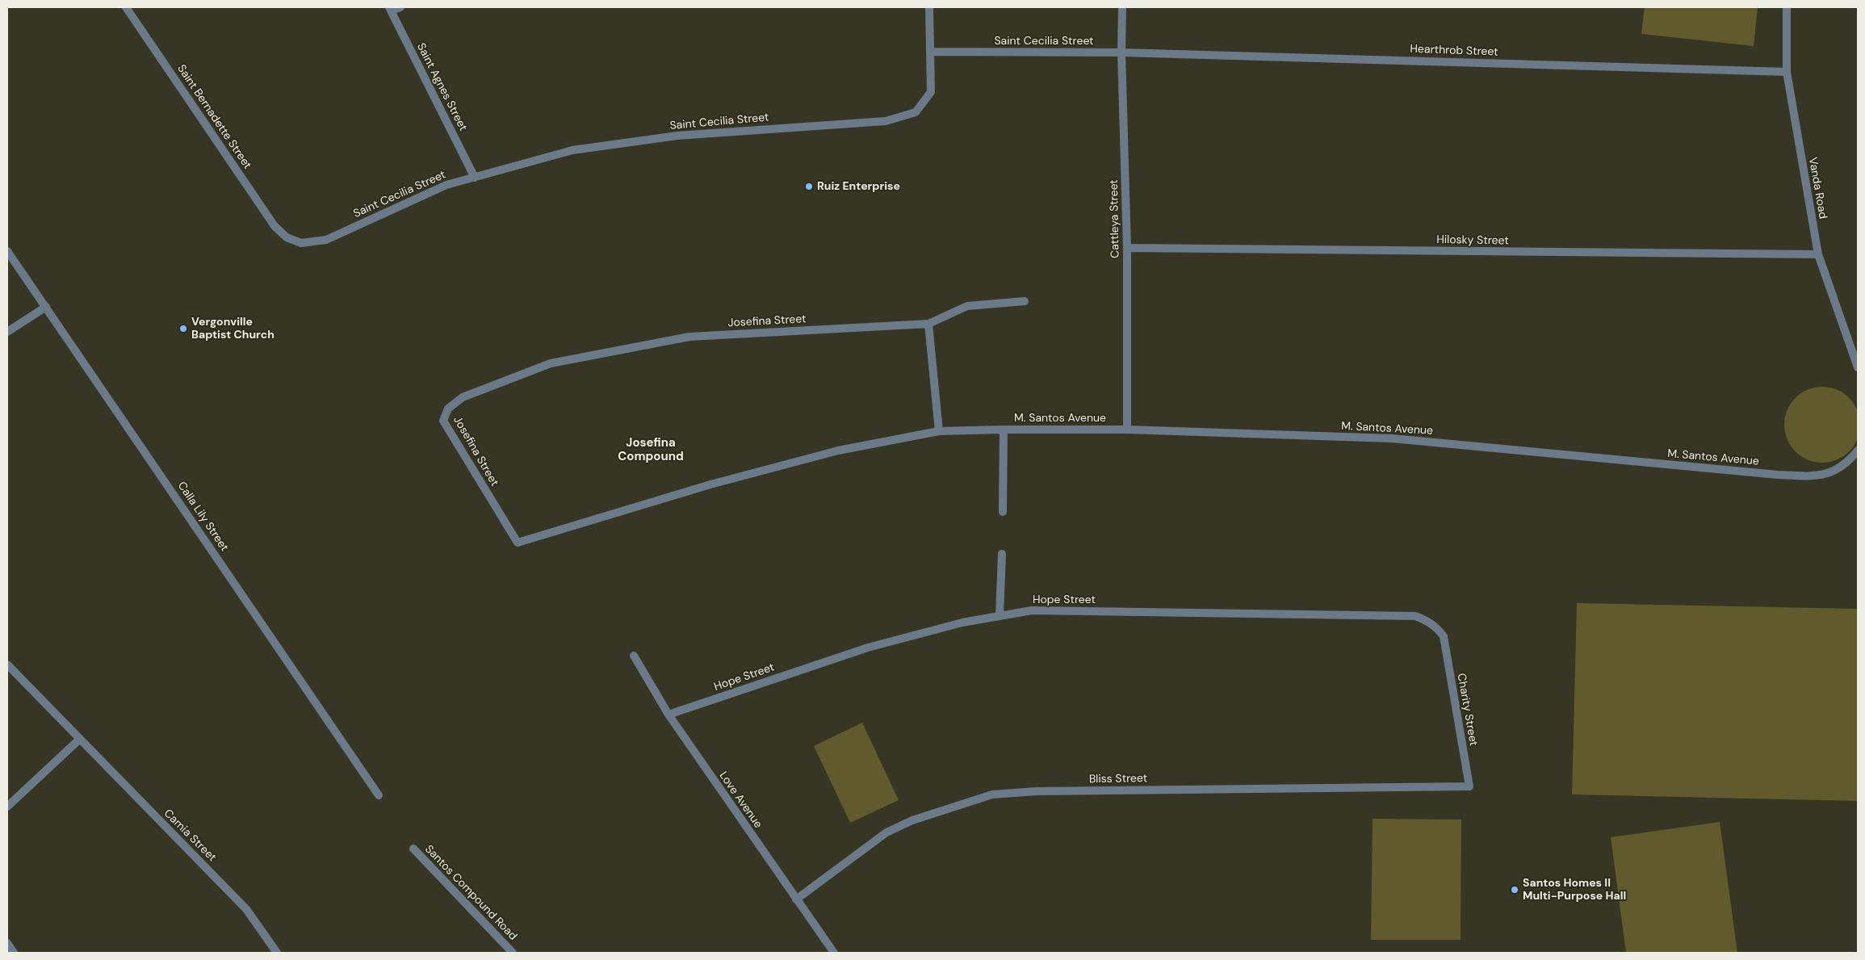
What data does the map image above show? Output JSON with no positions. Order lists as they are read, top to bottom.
{
  "streets": {
    "street": [
      "Saint Cecilia Street",
      "Hearthrob Street",
      "Saint Agnes Street",
      "Saint Bernadette Street",
      "Vanda Road",
      "Cattleya Street",
      "Hilosky Street",
      "Josefina Street",
      "M. Santos Avenue",
      "Calla Lily Street",
      "Hope Street",
      "Charity Street",
      "Bliss Street",
      "Love Avenue",
      "Camia Street",
      "Santos Compound Road"
    ]
  },
  "crossings": [
    ["Saint Cecilia Street", "Hearthrob Street"],
    ["Saint Cecilia Street", "Saint Agnes Street"],
    ["Saint Cecilia Street", "Saint Bernadette Street"],
    ["Saint Cecilia Street", "Cattleya Street"],
    ["Hearthrob Street", "Vanda Road"],
    ["Hearthrob Street", "Cattleya Street"],
    ["Vanda Road", "Hilosky Street"],
    ["Cattleya Street", "Hilosky Street"],
    ["Cattleya Street", "M. Santos Avenue"],
    ["Josefina Street", "M. Santos Avenue"],
    ["Hope Street", "Charity Street"],
    ["Hope Street", "Love Avenue"],
    ["Charity Street", "Bliss Street"],
    ["Bliss Street", "Love Avenue"]
  ],
  "districts": ["Josefina Compound"],
  "places": ["Ruiz Enterprise", "Vergonville Baptist Church", "Santos Homes II Multi-Purpose Hall"]
}
